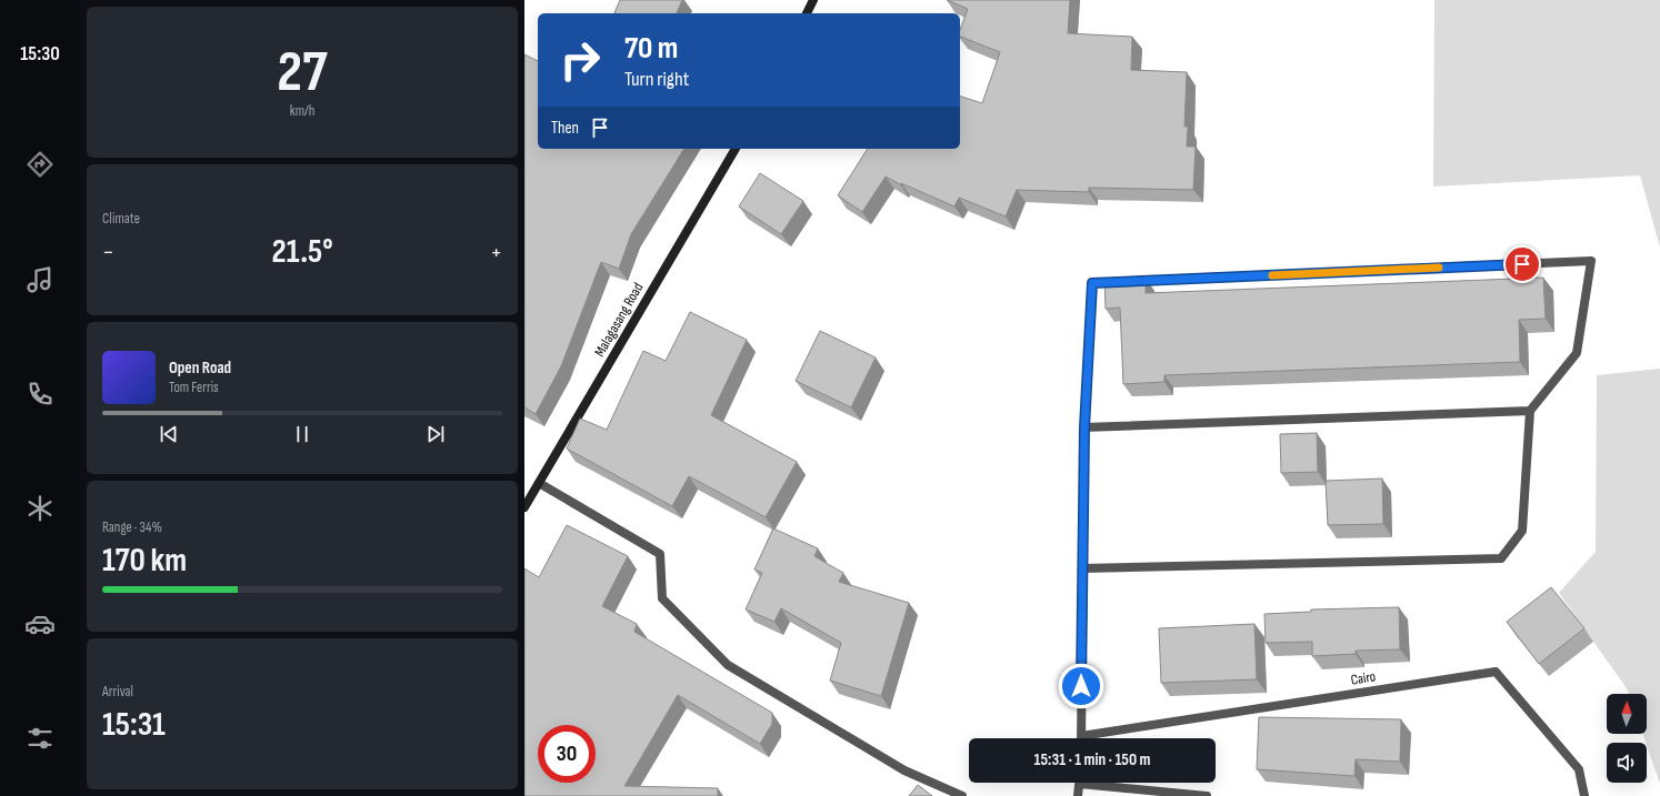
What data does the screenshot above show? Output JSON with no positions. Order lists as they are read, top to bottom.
{
  "streets": {
    "main road": ["Malagasang Road"],
    "street": ["Cairo"]
  },
  "north": "top",
  "page": {
    "tabs": "15:30",
    "tile": [
      ["27", "km/h"],
      "Climate",
      ["Range · 34%", "170 km"],
      ["Arrival", "15:31"]
    ],
    "turn": ["70 m", "Turn right"],
    "then": "Then",
    "heat": ["−", "21.5°", "+"],
    "song": ["Open Road", "Tom Ferris"],
    "limit": "30",
    "trip": "15:31 · 1 min · 150 m"
  }
}
